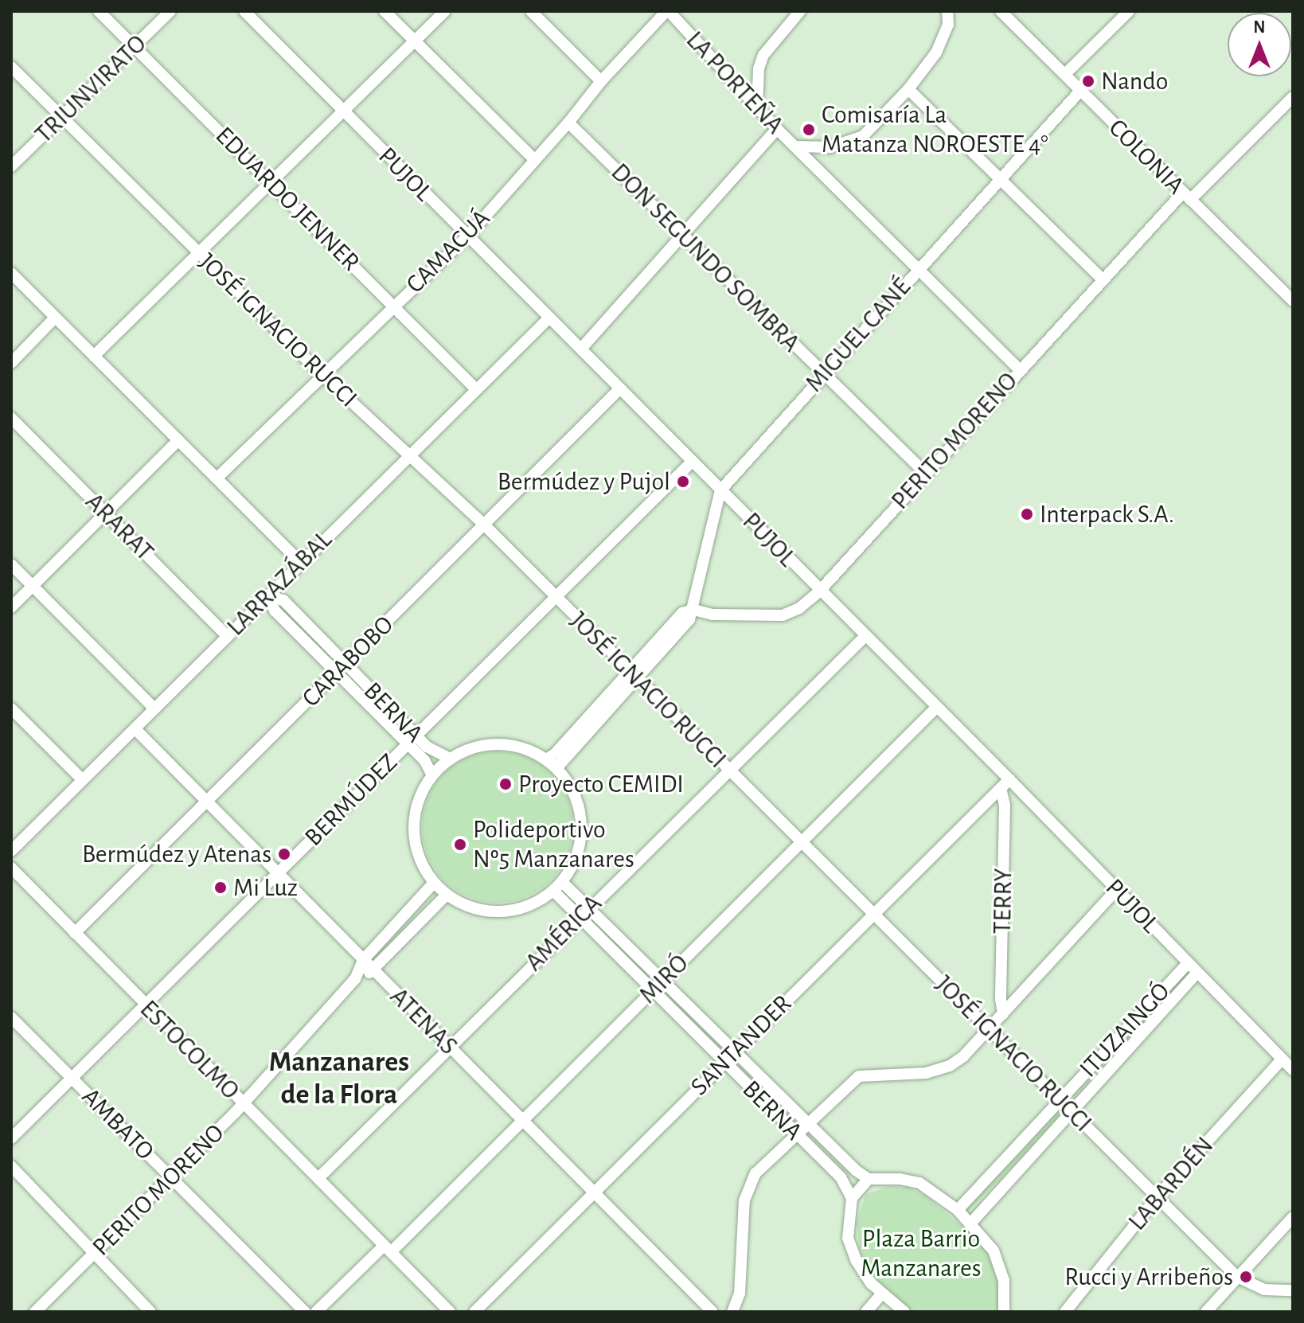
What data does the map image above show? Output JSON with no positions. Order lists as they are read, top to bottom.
{
  "streets": {
    "street": [
      "LA PORTEÑA",
      "TRIUNVIRATO",
      "COLONIA",
      "PUJOL",
      "EDUARDO JENNER",
      "CAMACUÁ",
      "DON SEGUNDO SOMBRA",
      "JOSÉ IGNACIO RUCCI",
      "MIGUEL CANÉ",
      "PERITO MORENO",
      "ARARAT",
      "LARRAZÁBAL",
      "CARABOBO",
      "BERNA",
      "BERMÚDEZ",
      "TERRY",
      "AMÉRICA",
      "MIRÓ",
      "ATENAS",
      "ITUZAINGÓ",
      "SANTANDER",
      "ESTOCOLMO",
      "AMBATO",
      "LABARDÉN"
    ]
  },
  "crossings": [
    ["LA PORTEÑA", "CAMACUÁ"],
    ["LA PORTEÑA", "MIGUEL CANÉ"],
    ["LA PORTEÑA", "PERITO MORENO"],
    ["TRIUNVIRATO", "EDUARDO JENNER"],
    ["TRIUNVIRATO", "JOSÉ IGNACIO RUCCI"],
    ["COLONIA", "MIGUEL CANÉ"],
    ["COLONIA", "PERITO MORENO"],
    ["PUJOL", "CAMACUÁ"],
    ["PUJOL", "MIGUEL CANÉ"],
    ["PUJOL", "PERITO MORENO"],
    ["PUJOL", "LARRAZÁBAL"],
    ["PUJOL", "CARABOBO"],
    ["PUJOL", "BERMÚDEZ"],
    ["PUJOL", "TERRY"],
    ["PUJOL", "AMÉRICA"],
    ["PUJOL", "MIRÓ"],
    ["PUJOL", "ITUZAINGÓ"],
    ["PUJOL", "SANTANDER"],
    ["PUJOL", "LABARDÉN"],
    ["EDUARDO JENNER", "CAMACUÁ"],
    ["EDUARDO JENNER", "LARRAZÁBAL"],
    ["CAMACUÁ", "DON SEGUNDO SOMBRA"],
    ["CAMACUÁ", "JOSÉ IGNACIO RUCCI"],
    ["DON SEGUNDO SOMBRA", "MIGUEL CANÉ"],
    ["DON SEGUNDO SOMBRA", "PERITO MORENO"],
    ["JOSÉ IGNACIO RUCCI", "LARRAZÁBAL"],
    ["JOSÉ IGNACIO RUCCI", "CARABOBO"],
    ["JOSÉ IGNACIO RUCCI", "BERMÚDEZ"],
    ["JOSÉ IGNACIO RUCCI", "AMÉRICA"],
    ["JOSÉ IGNACIO RUCCI", "MIRÓ"],
    ["JOSÉ IGNACIO RUCCI", "ITUZAINGÓ"],
    ["JOSÉ IGNACIO RUCCI", "SANTANDER"],
    ["JOSÉ IGNACIO RUCCI", "LABARDÉN"],
    ["MIGUEL CANÉ", "PERITO MORENO"],
    ["PERITO MORENO", "BERNA"],
    ["PERITO MORENO", "ATENAS"],
    ["PERITO MORENO", "ESTOCOLMO"],
    ["PERITO MORENO", "AMBATO"],
    ["ARARAT", "LARRAZÁBAL"],
    ["LARRAZÁBAL", "BERNA"],
    ["LARRAZÁBAL", "ATENAS"],
    ["CARABOBO", "BERNA"],
    ["CARABOBO", "ATENAS"],
    ["CARABOBO", "ESTOCOLMO"],
    ["BERNA", "BERMÚDEZ"],
    ["BERNA", "AMÉRICA"],
    ["BERNA", "MIRÓ"],
    ["BERNA", "SANTANDER"],
    ["BERMÚDEZ", "ATENAS"],
    ["BERMÚDEZ", "ESTOCOLMO"],
    ["BERMÚDEZ", "AMBATO"],
    ["TERRY", "SANTANDER"],
    ["AMÉRICA", "ATENAS"],
    ["AMÉRICA", "ESTOCOLMO"],
    ["MIRÓ", "ATENAS"],
    ["MIRÓ", "ESTOCOLMO"],
    ["ATENAS", "SANTANDER"]
  ],
  "districts": ["Manzanares de la Flora"],
  "parks": ["Plaza Barrio Manzanares"],
  "places": [
    "Nando",
    "Comisaría La Matanza NOROESTE 4°",
    "Bermúdez y Pujol",
    "Interpack S.A.",
    "Proyecto CEMIDI",
    "Polideportivo Nº5 Manzanares",
    "Bermúdez y Atenas",
    "Mi Luz",
    "Rucci y Arribeños"
  ],
  "north": "top"
}
